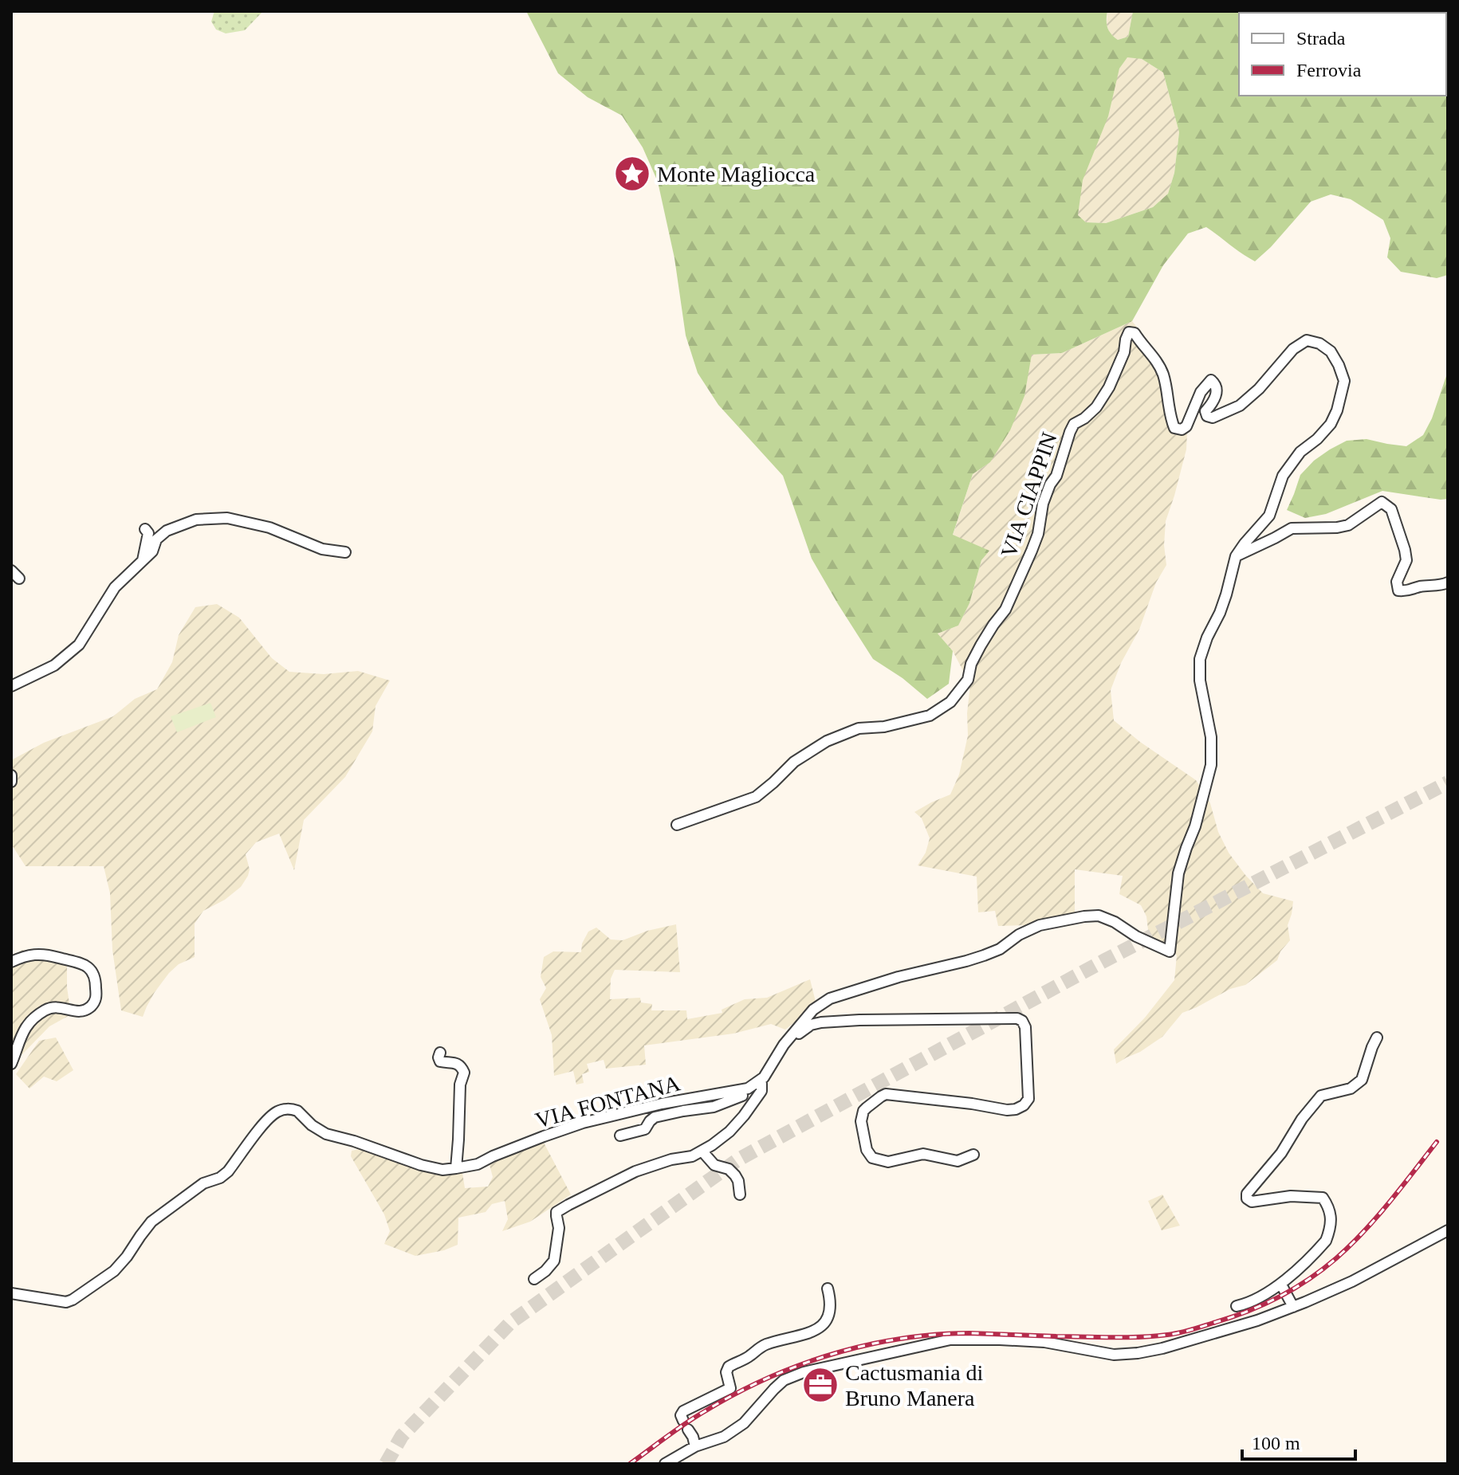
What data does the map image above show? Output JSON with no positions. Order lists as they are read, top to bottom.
{
  "streets": {
    "street": ["VIA CIAPPIN", "VIA FONTANA"]
  },
  "places": {
    "place": ["Monte Magliocca"],
    "office": ["Cactusmania di Bruno Manera"]
  },
  "legend": ["Strada", "Ferrovia"],
  "scale_bar": "100 m"
}
